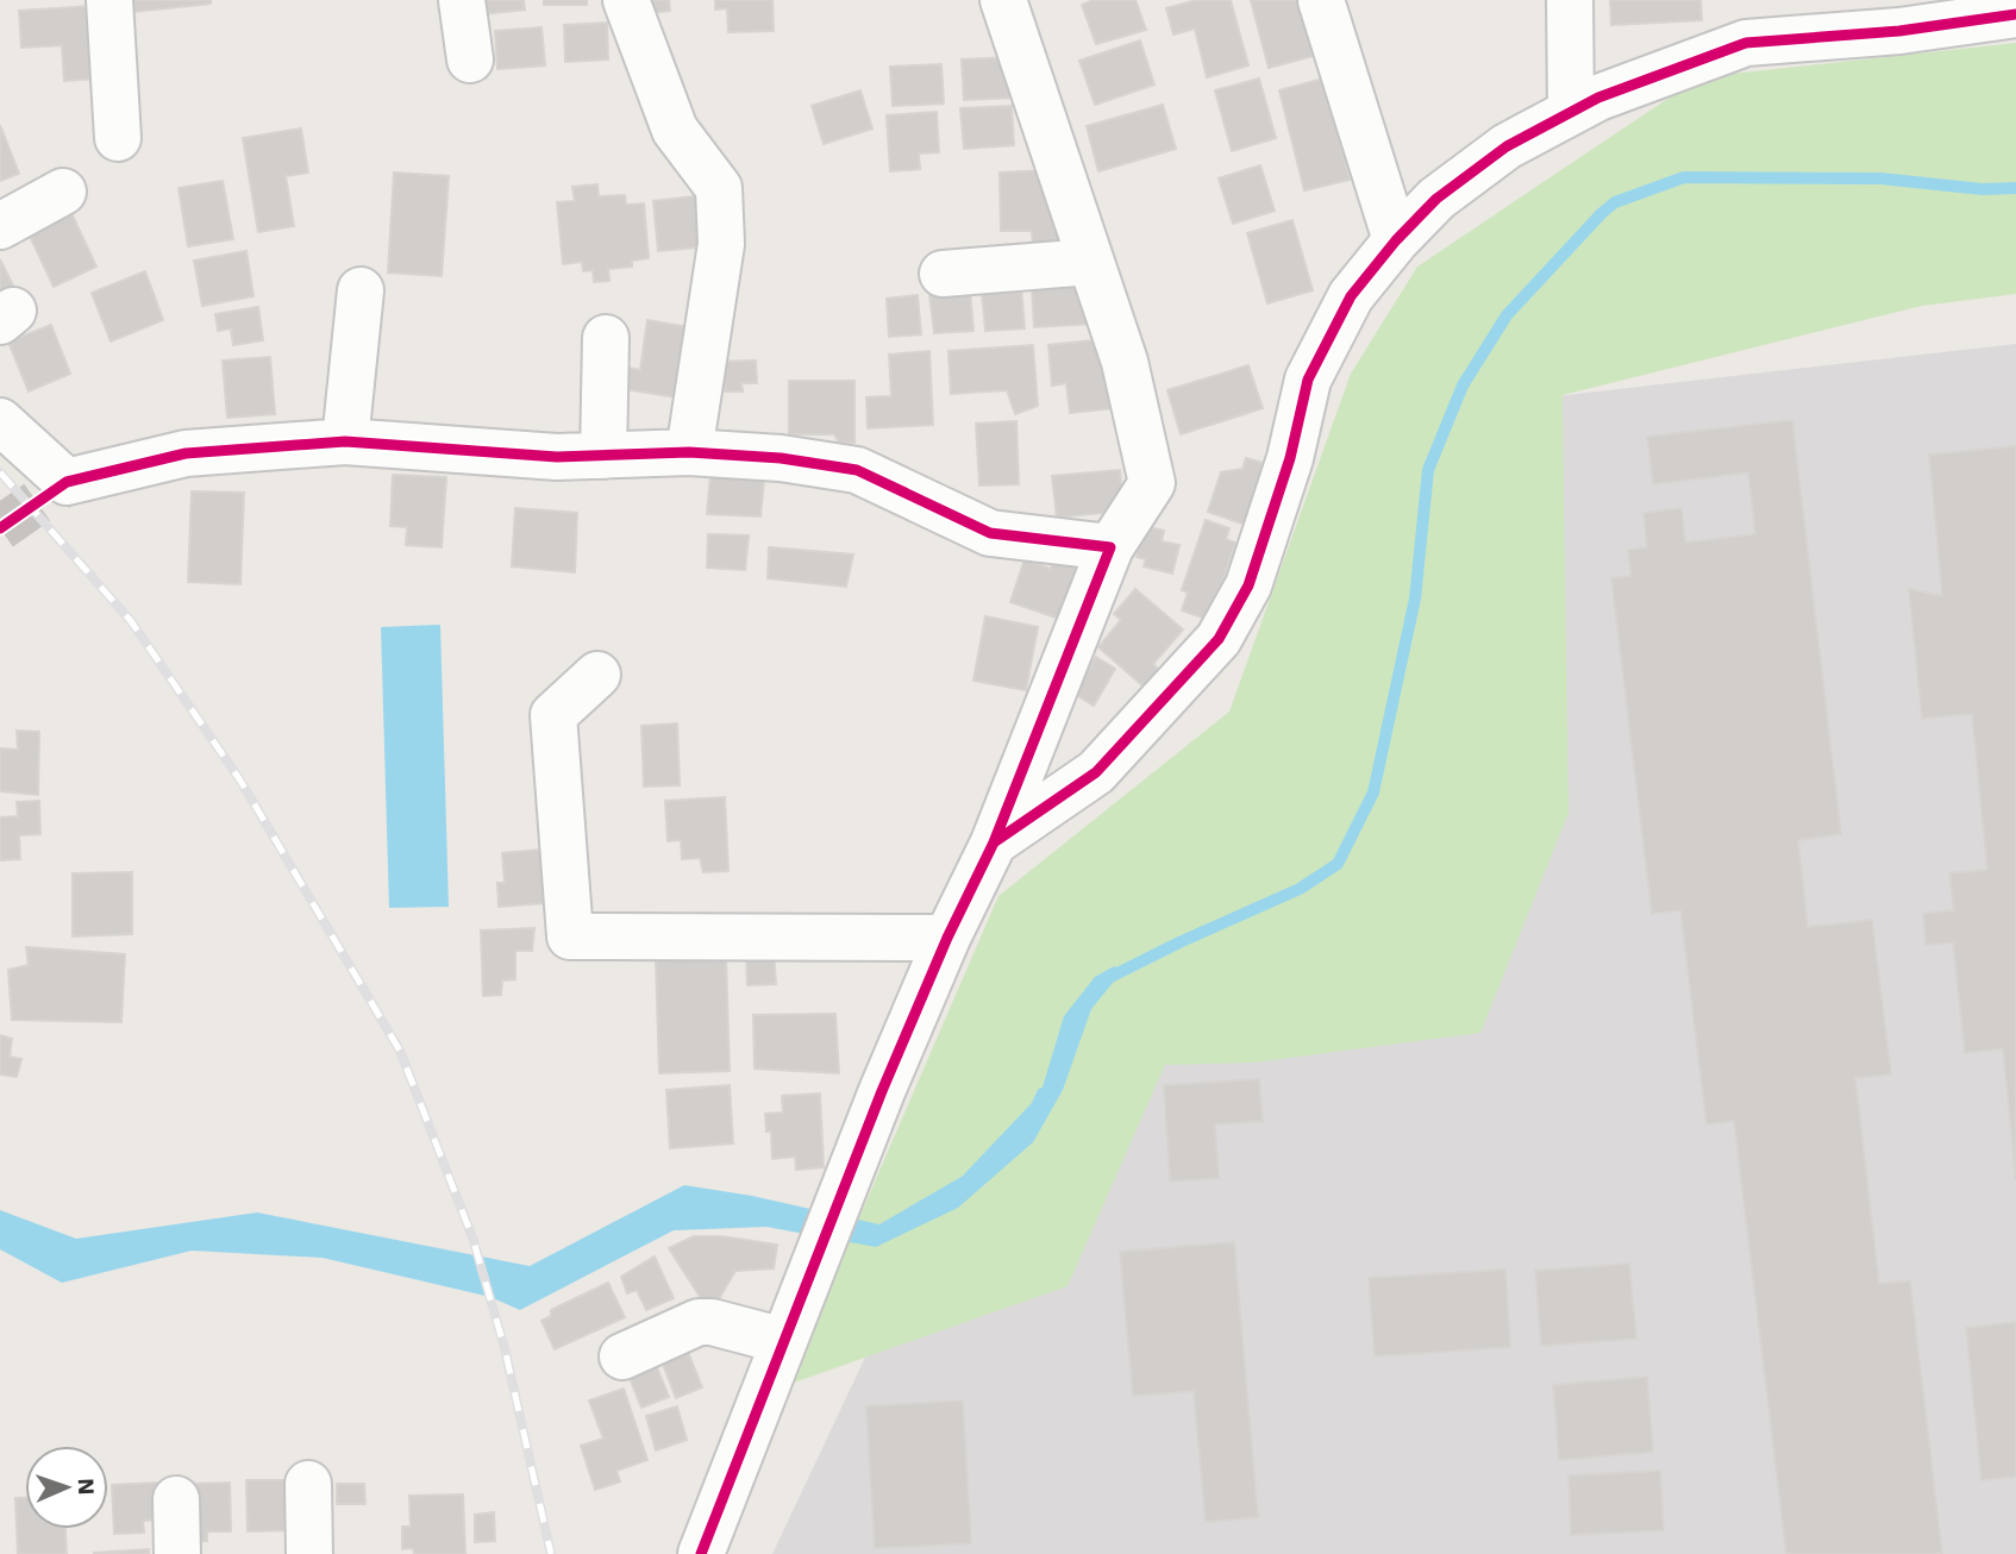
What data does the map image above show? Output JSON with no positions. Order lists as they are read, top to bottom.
{
  "north": "right"
}
